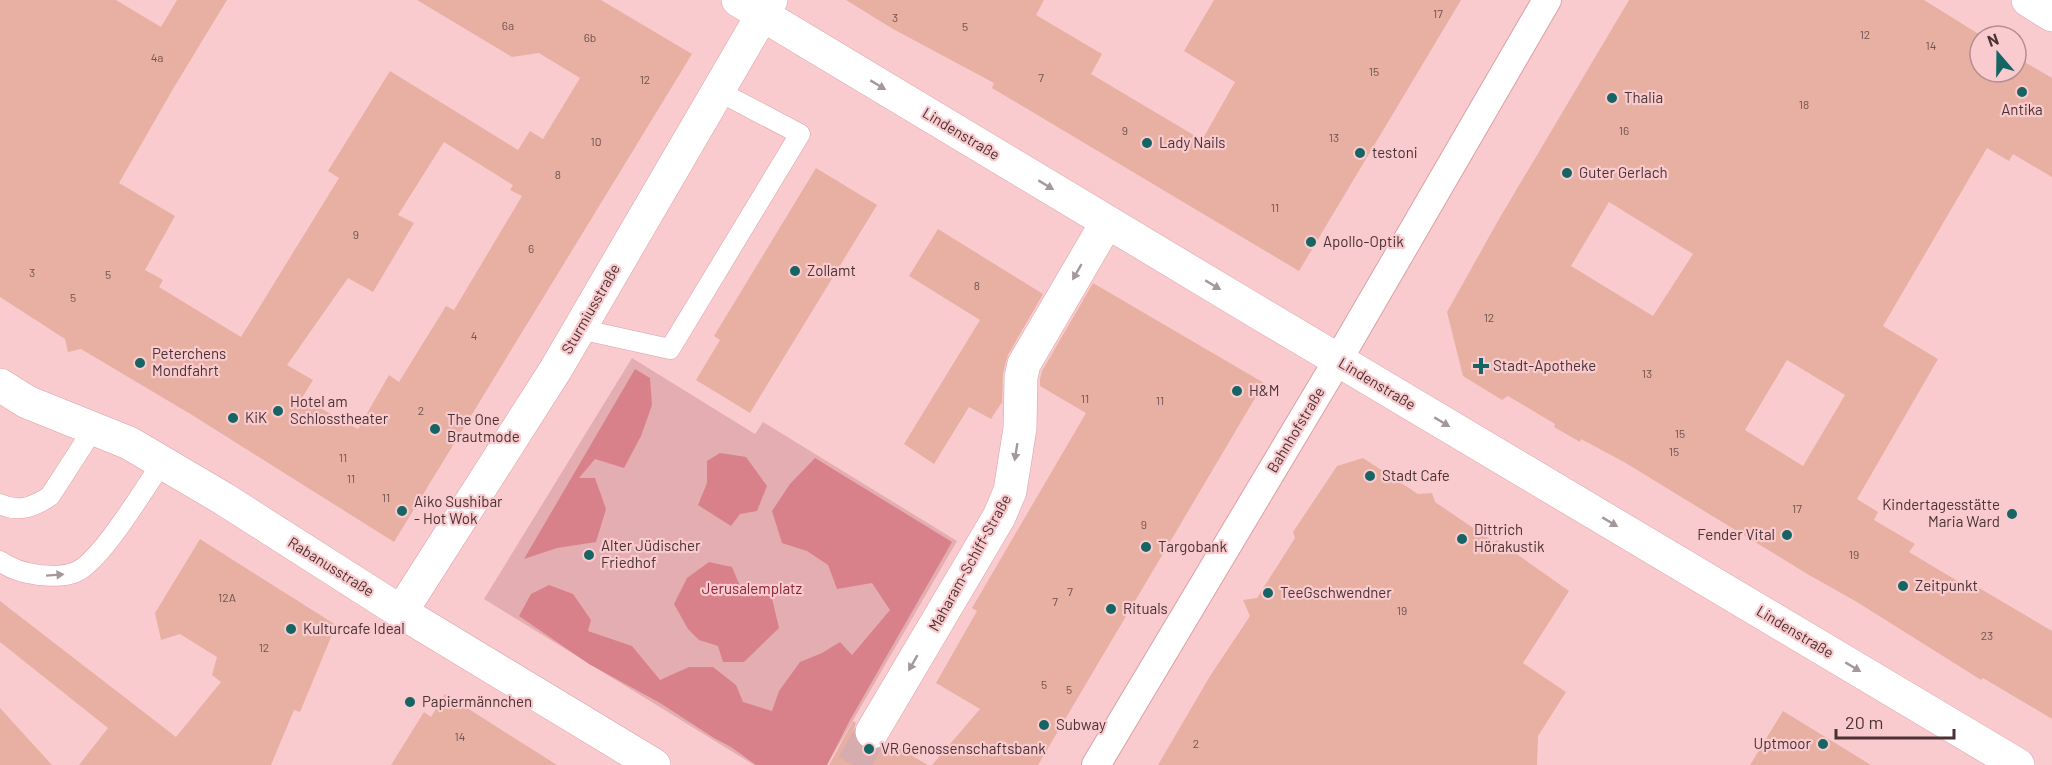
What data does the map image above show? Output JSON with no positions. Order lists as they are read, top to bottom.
{
  "streets": {
    "street": [
      "Lindenstraße",
      "Sturmiusstraße",
      "Bahnhofstraße",
      "Maharam-Schiff-Straße",
      "Rabanusstraße"
    ]
  },
  "crossings": [
    ["Lindenstraße", "Sturmiusstraße"],
    ["Lindenstraße", "Bahnhofstraße"],
    ["Lindenstraße", "Maharam-Schiff-Straße"],
    ["Sturmiusstraße", "Rabanusstraße"]
  ],
  "one_way": ["Lindenstraße", "Maharam-Schiff-Straße"],
  "parks": ["Jerusalemplatz"],
  "places": {
    "other": [
      "Antika",
      "Thalia",
      "Lady Nails",
      "testoni",
      "Guter Gerlach",
      "Apollo-Optik",
      "Zollamt",
      "Peterchens Mondfahrt",
      "H&M",
      "Hotel am Schlosstheater",
      "KiK",
      "The One Brautmode",
      "Stadt Cafe",
      "Aiko Sushibar - Hot Wok",
      "Kindertagesstätte Maria Ward",
      "Fender Vital",
      "Dittrich Hörakustik",
      "Targobank",
      "Alter Jüdischer Friedhof",
      "Zeitpunkt",
      "TeeGschwendner",
      "Rituals",
      "Kulturcafe Ideal",
      "Papiermännchen",
      "Subway",
      "Uptmoor",
      "VR Genossenschaftsbank"
    ],
    "health": ["Stadt-Apotheke"]
  },
  "house_numbers": [
    "17",
    "3",
    "6a",
    "5",
    "12",
    "6b",
    "14",
    "4a",
    "15",
    "7",
    "12",
    "18",
    "9",
    "16",
    "13",
    "10",
    "8",
    "11",
    "9",
    "6",
    "3",
    "5",
    "8",
    "5",
    "12",
    "4",
    "13",
    "11",
    "11",
    "2",
    "15",
    "15",
    "11",
    "11",
    "11",
    "17",
    "9",
    "19",
    "7",
    "12A",
    "7",
    "19",
    "23",
    "12",
    "5",
    "5",
    "14",
    "2"
  ],
  "scale_bar": "20 m",
  "north": "top"
}
